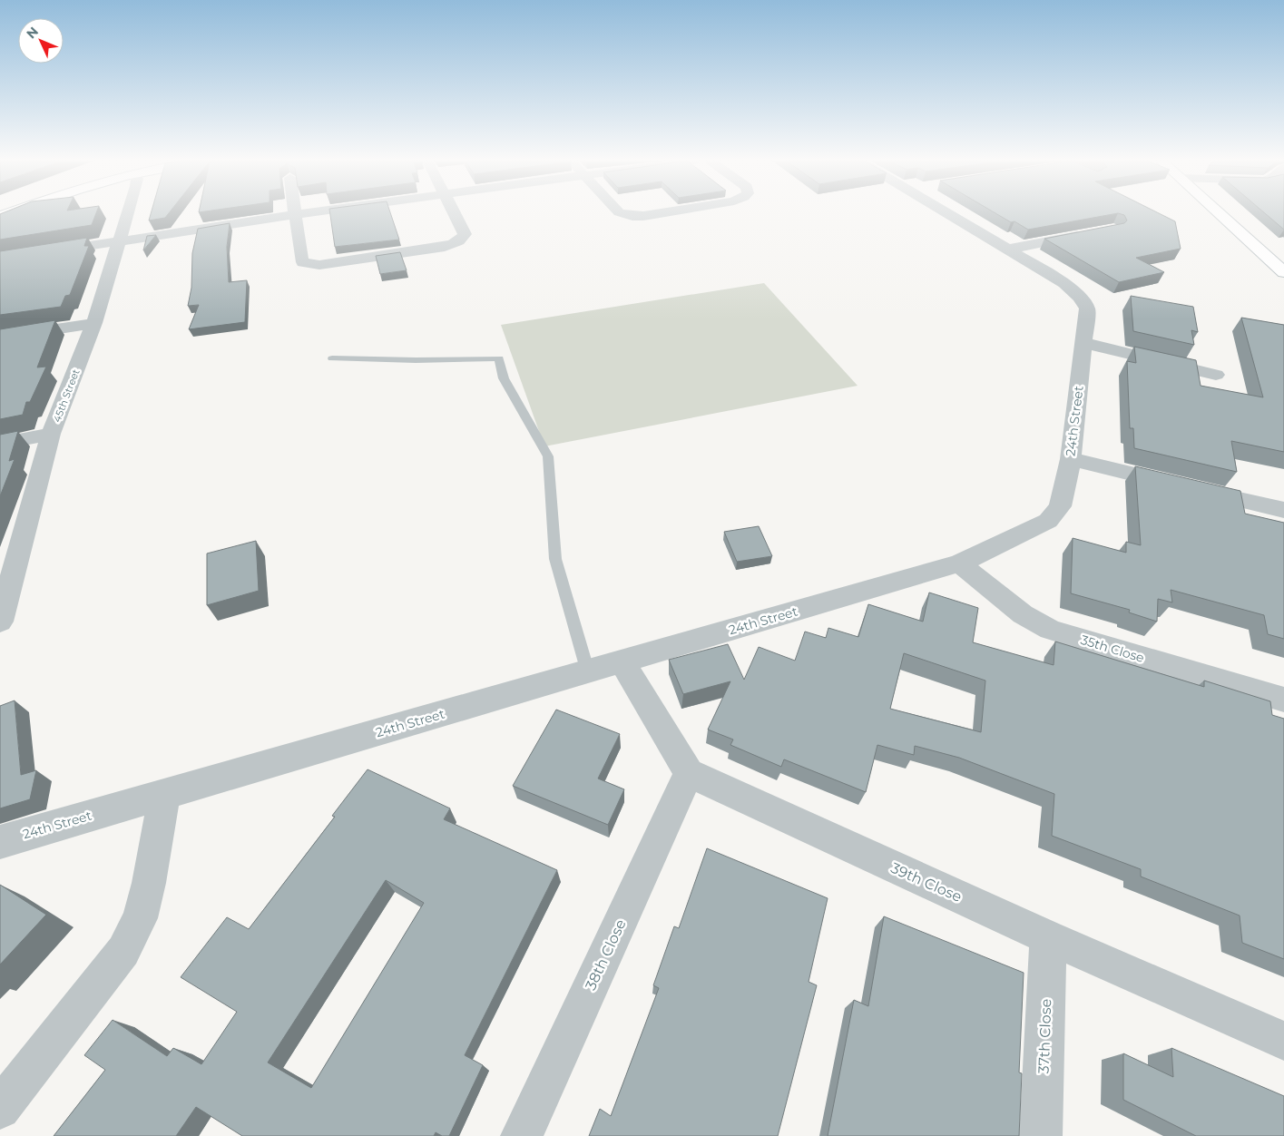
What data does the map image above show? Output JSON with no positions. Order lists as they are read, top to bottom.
{
  "streets": {
    "street": [
      "45th Street",
      "24th Street",
      "35th Close",
      "39th Close",
      "38th Close",
      "37th Close"
    ]
  },
  "crossings": [
    ["24th Street", "35th Close"],
    ["39th Close", "38th Close"],
    ["39th Close", "37th Close"]
  ],
  "north": "top left"
}
